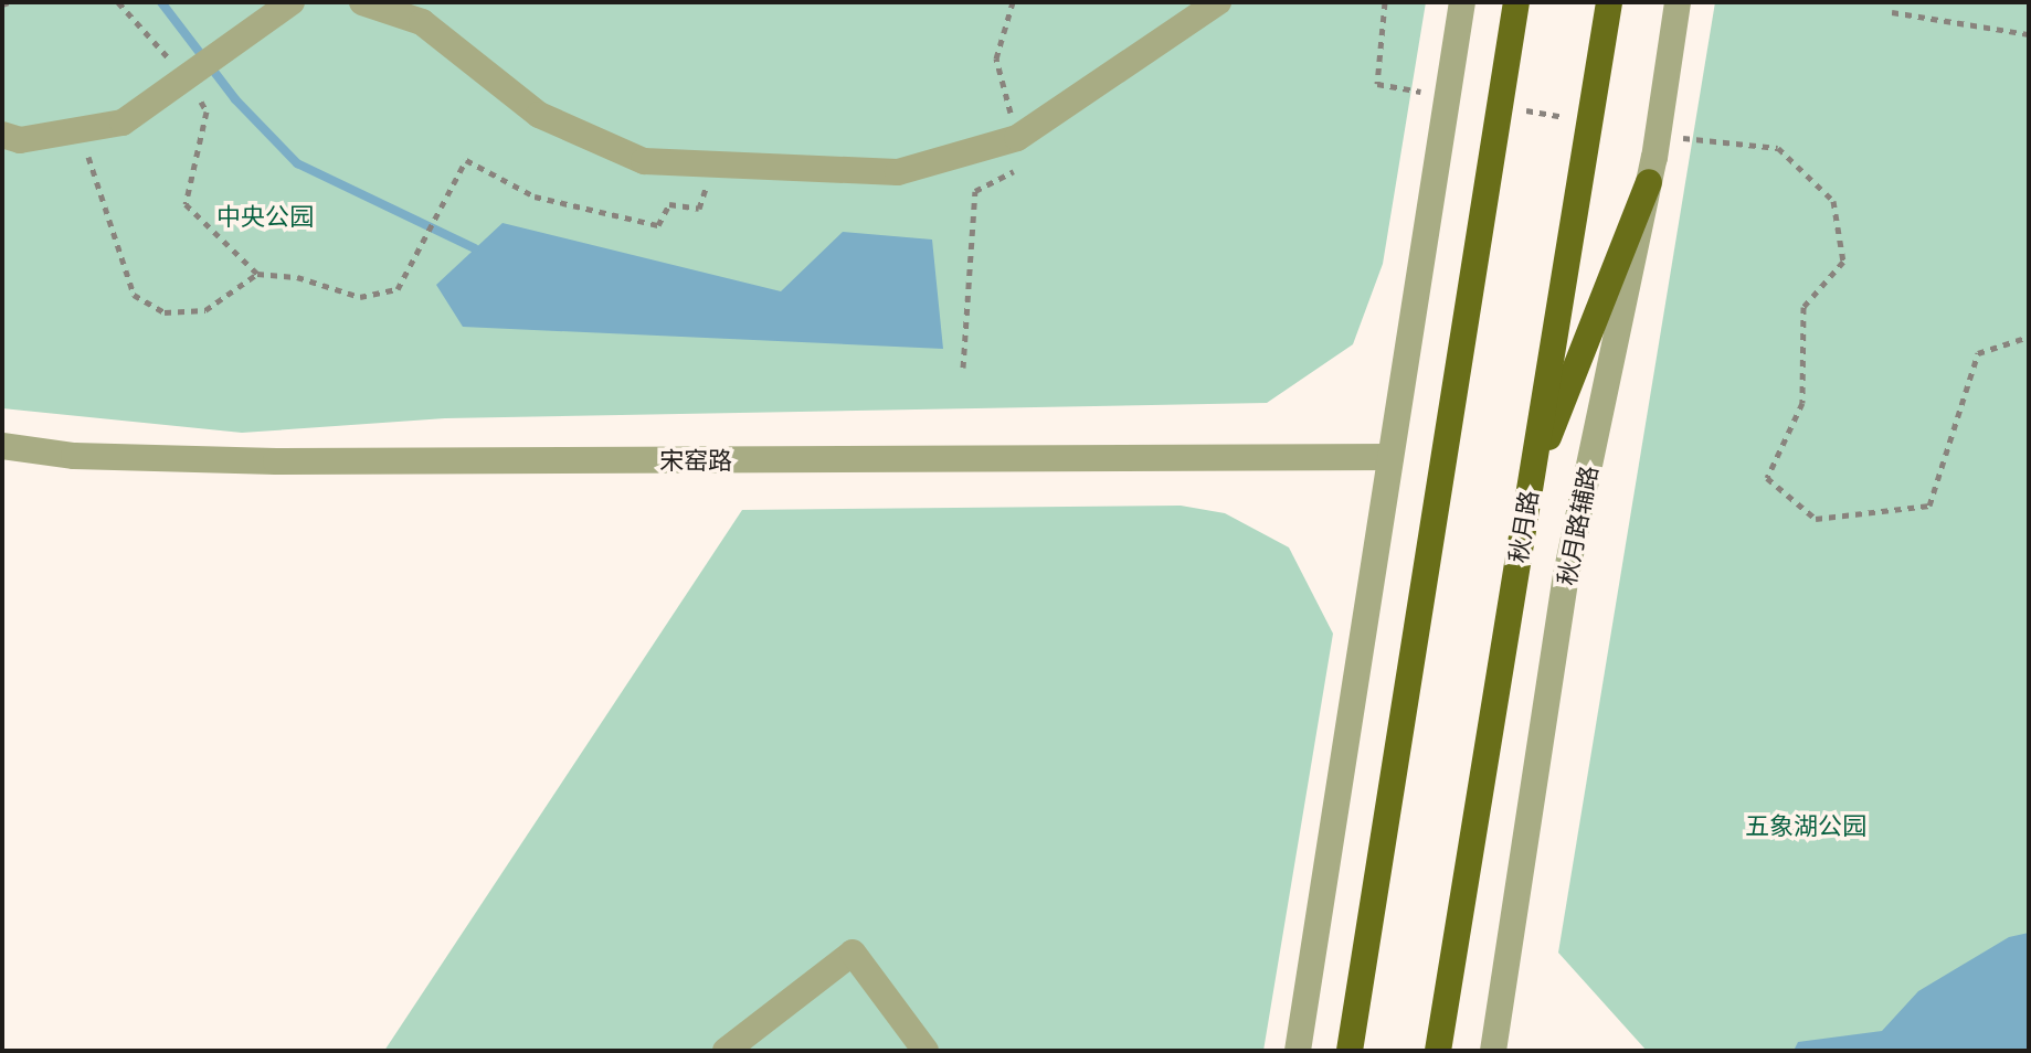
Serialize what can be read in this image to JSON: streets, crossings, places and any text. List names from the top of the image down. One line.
{"streets":{"main road":["秋月路"],"street":["宋窑路","秋月路辅路"]},"parks":["中央公园","五象湖公园"]}
